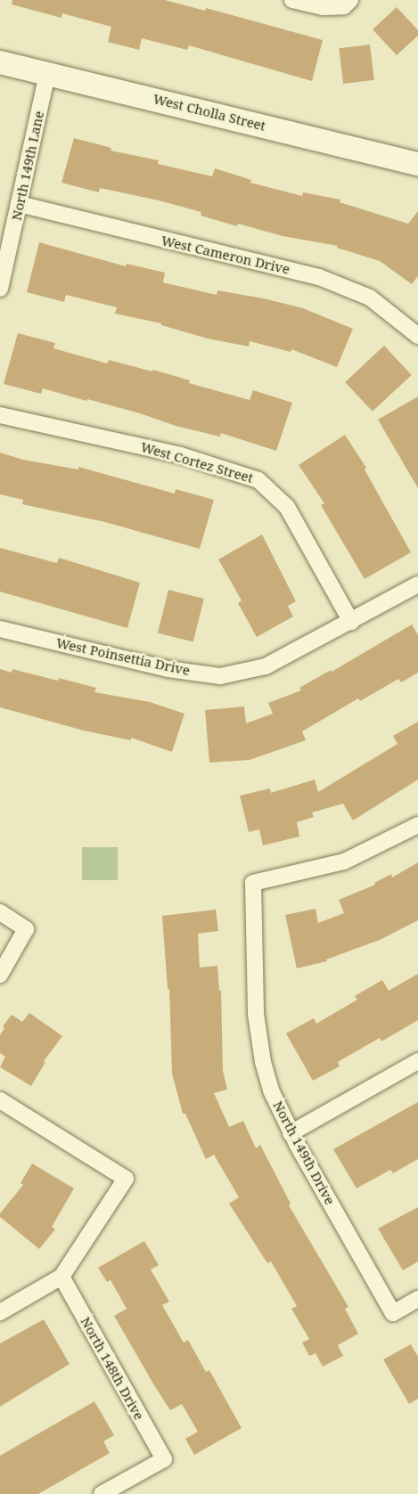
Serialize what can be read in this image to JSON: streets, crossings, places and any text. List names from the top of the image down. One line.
{"streets":{"street":["West Cholla Street","North 149th Lane","West Cameron Drive","West Cortez Street","West Poinsettia Drive","North 149th Drive","North 148th Drive"]},"crossings":[["West Cholla Street","North 149th Lane"],["North 149th Lane","West Cameron Drive"],["West Cortez Street","West Poinsettia Drive"]]}
